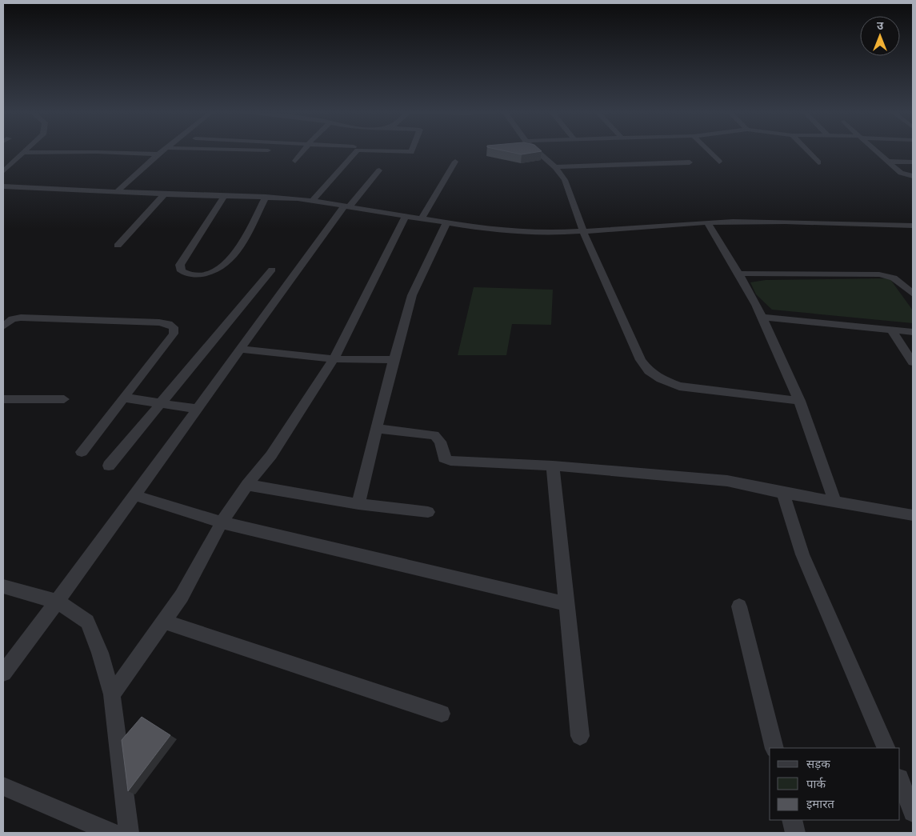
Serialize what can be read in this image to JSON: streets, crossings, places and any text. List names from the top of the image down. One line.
{"legend":["सड़क","पार्क","इमारत"],"north":"top"}
